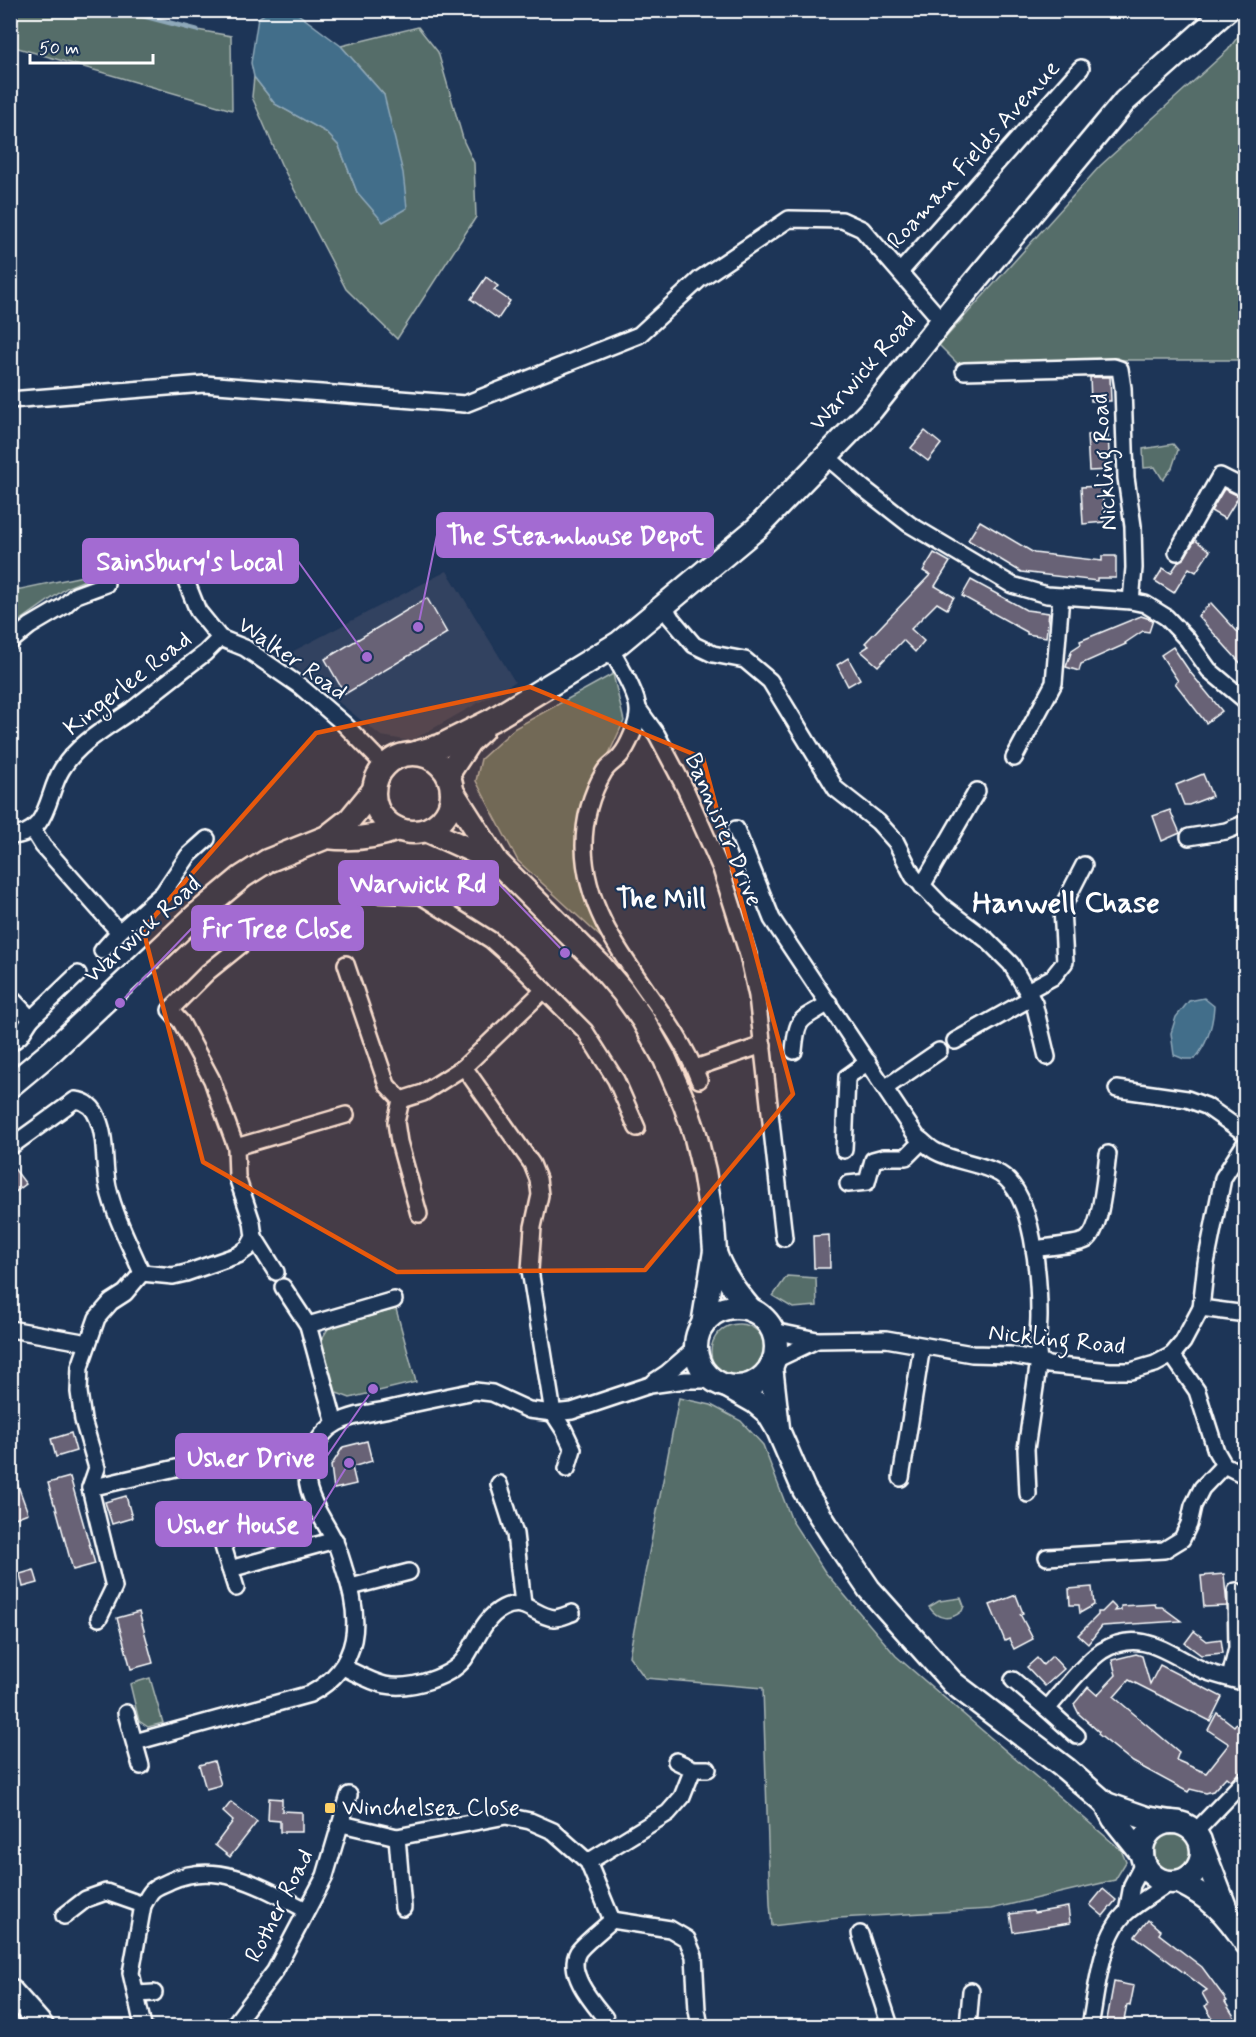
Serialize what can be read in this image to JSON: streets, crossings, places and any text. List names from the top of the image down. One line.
{"streets":{"street":["Roaman Fields Avenue","Warwick Road","Nickling Road","Walker Road","Kingerlee Road","Bannister Drive","Rother Road"]},"crossings":[["Warwick Road","Walker Road"],["Warwick Road","Bannister Drive"],["Walker Road","Kingerlee Road"]],"districts":["The Mill","Hanwell Chase"],"places":{"other":["The Steamhouse Depot","Sainsbury's Local","Warwick Rd","Fir Tree Close","Usher Drive","Usher House"],"transit":["Winchelsea Close"]},"scale_bar":"50 m"}
